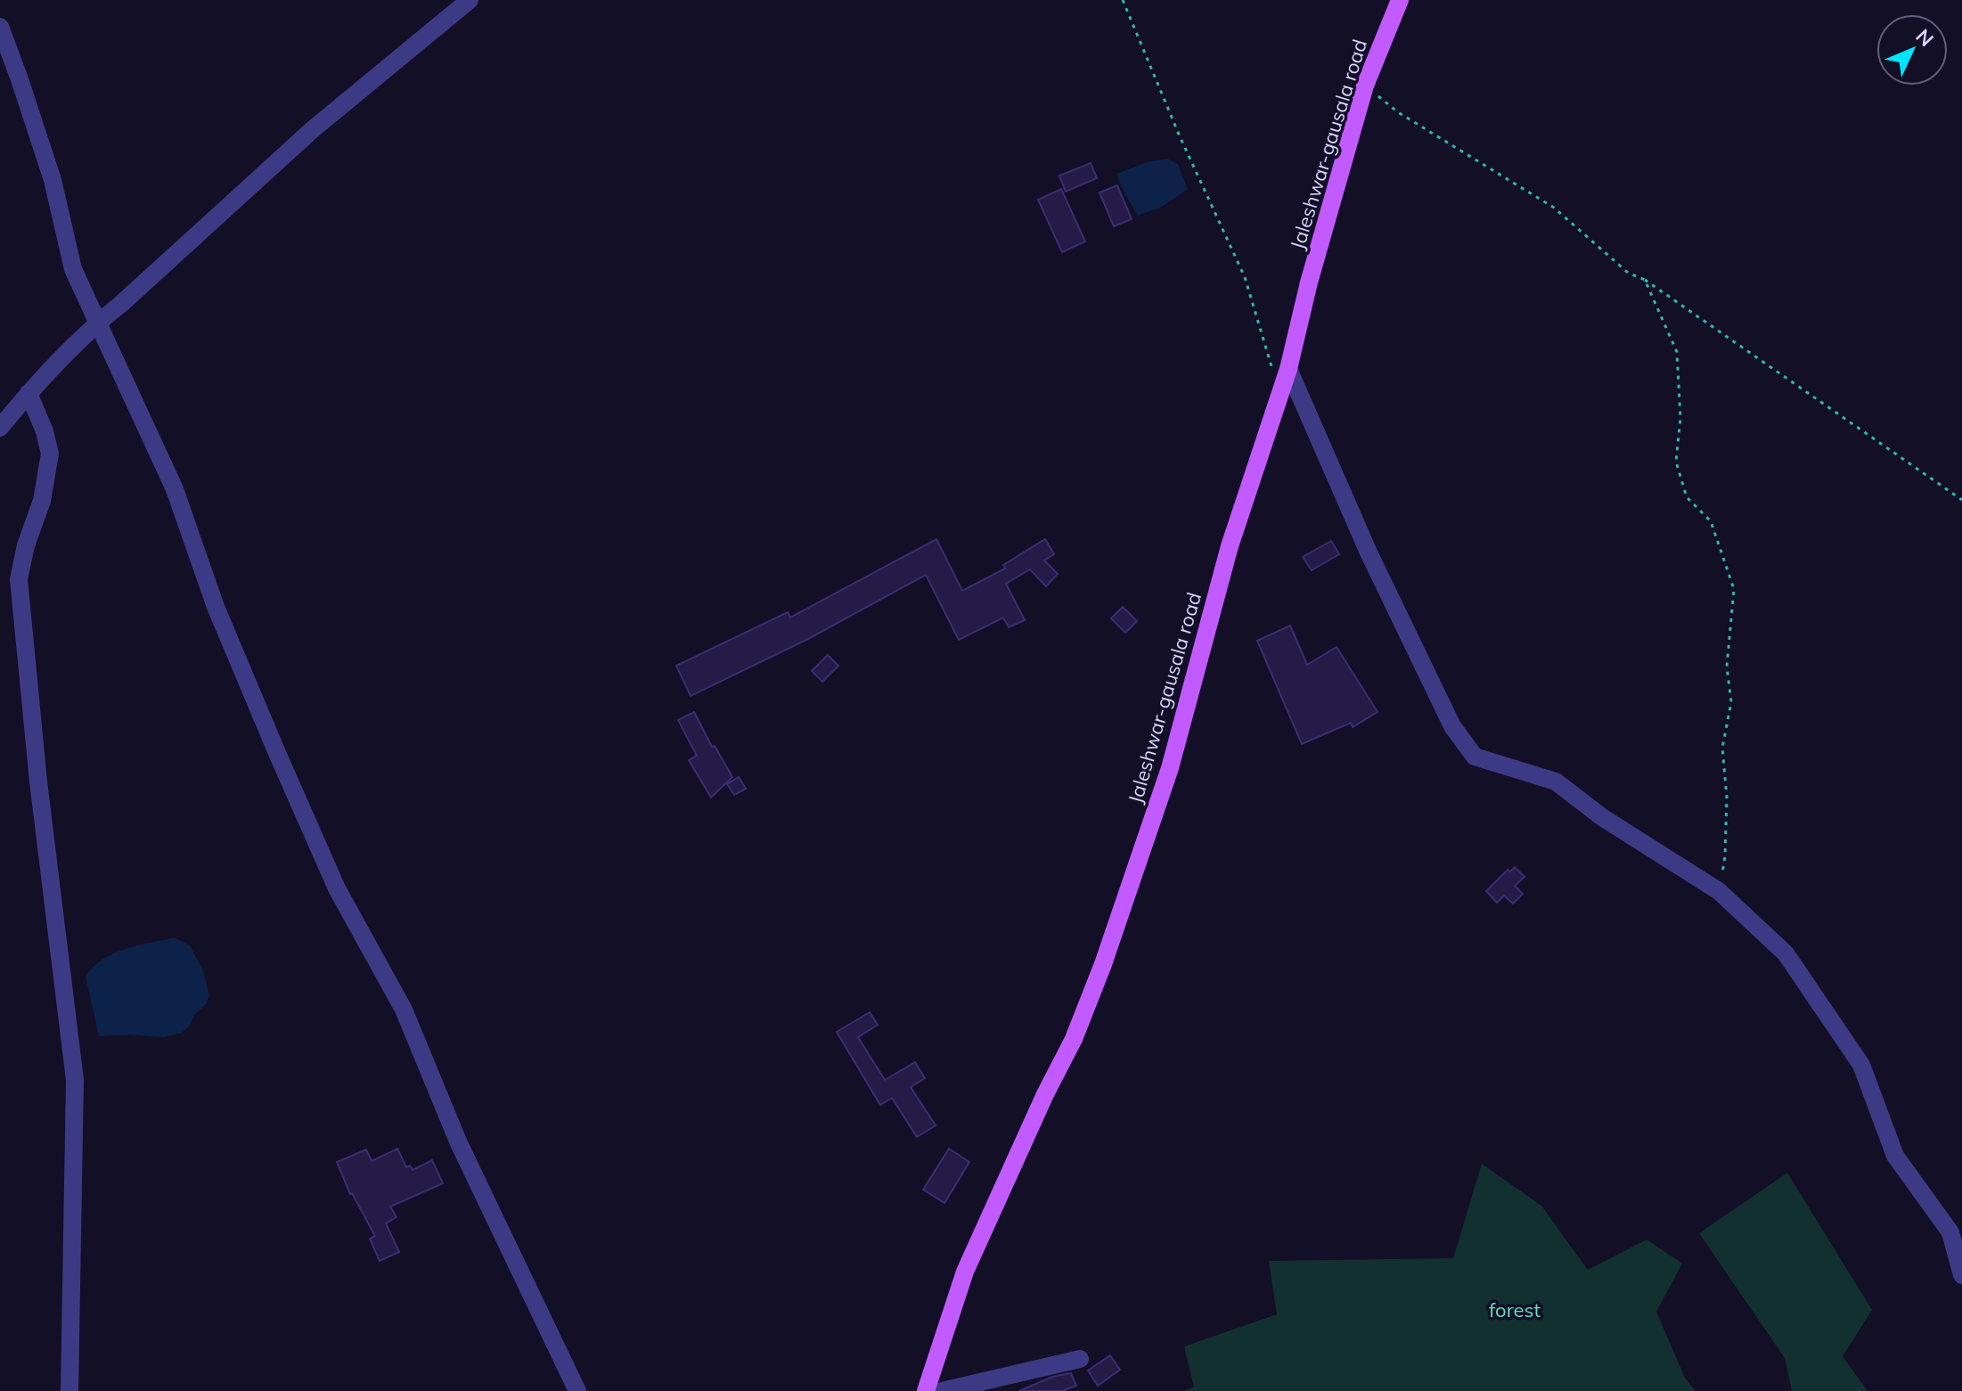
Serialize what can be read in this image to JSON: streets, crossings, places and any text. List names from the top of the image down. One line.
{"streets":{"main road":["Jaleshwar-gausala road"]},"parks":["forest"],"north":"top right"}
